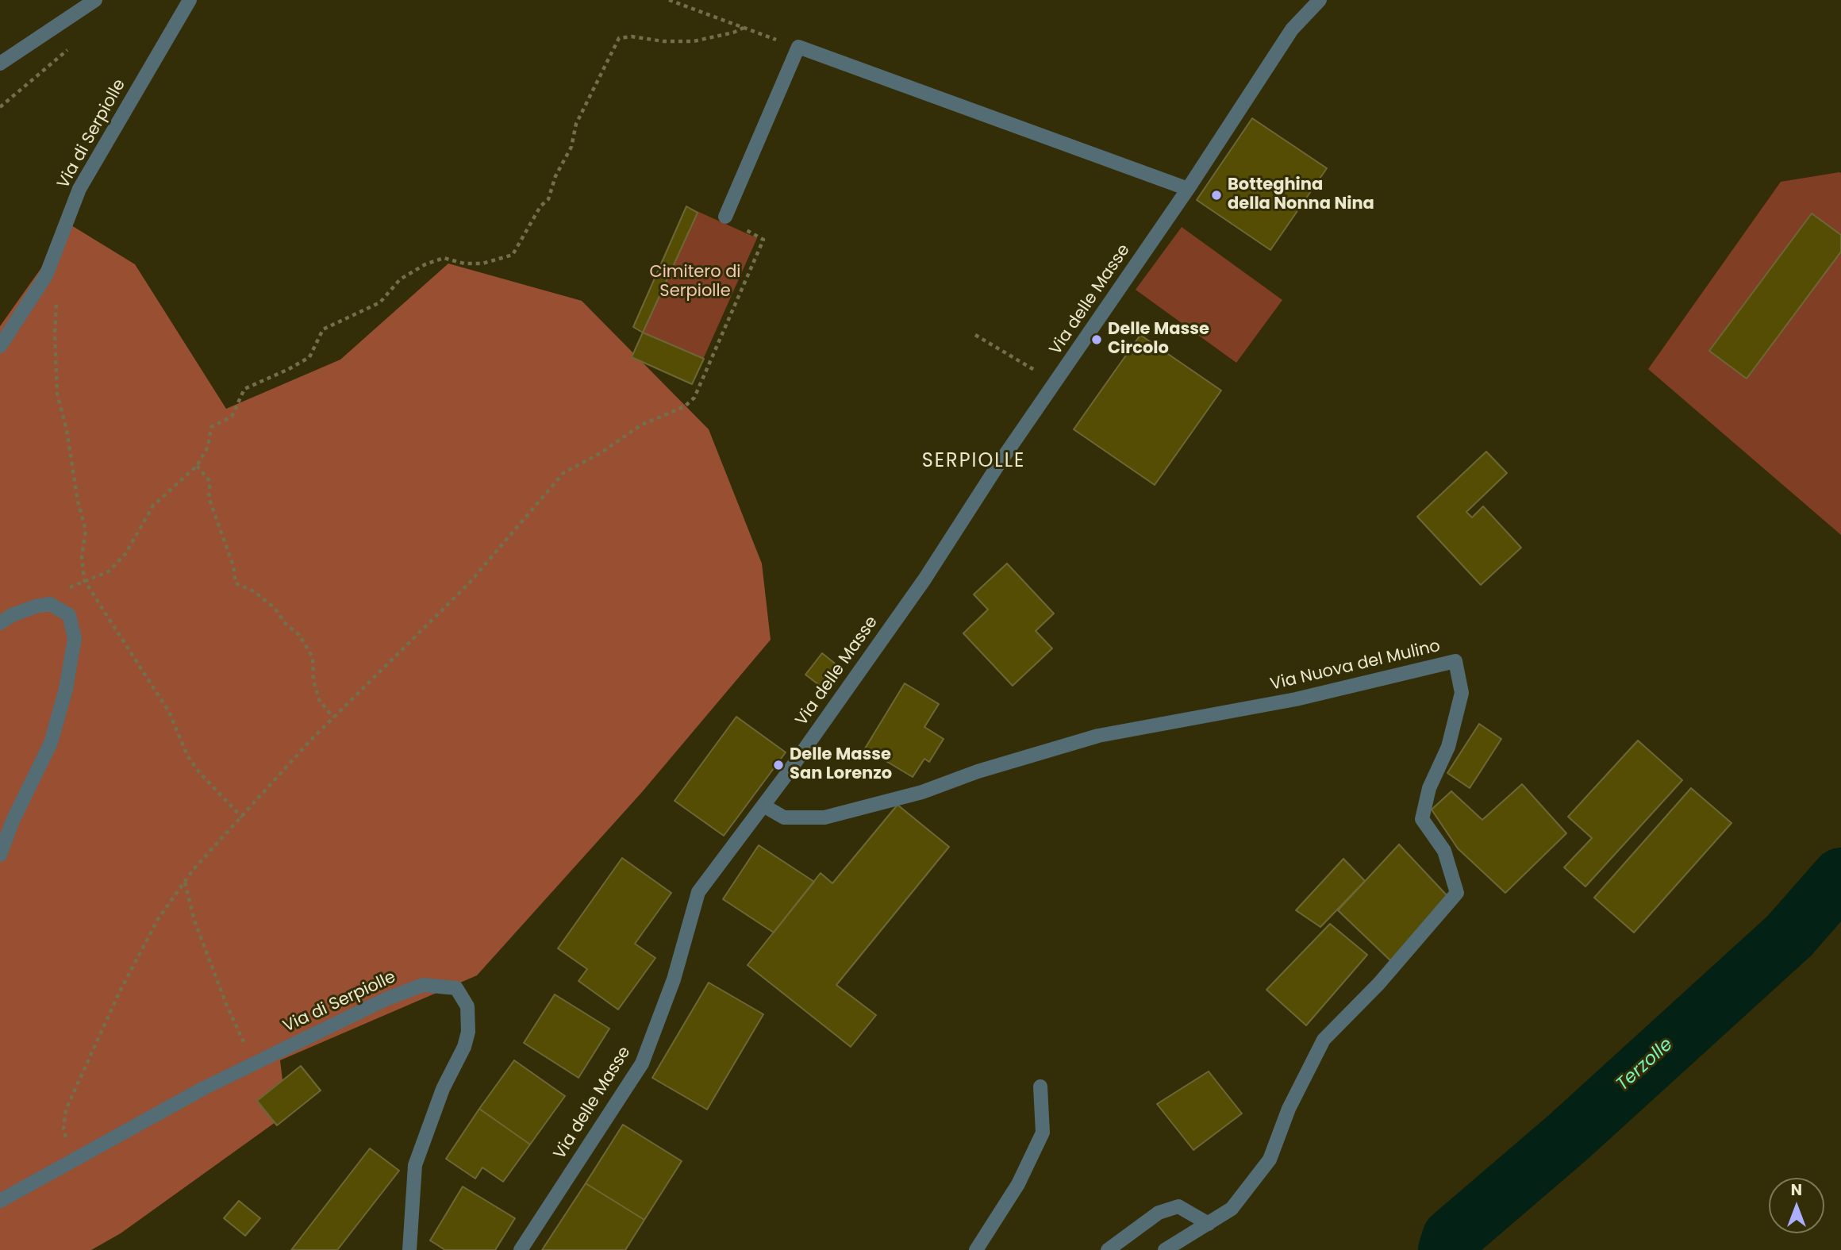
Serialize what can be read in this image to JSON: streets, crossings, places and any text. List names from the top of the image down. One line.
{"streets":{"street":["Via di Serpiolle","Via delle Masse","Via Nuova del Mulino"]},"crossings":[["Via delle Masse","Via Nuova del Mulino"]],"districts":["SERPIOLLE"],"water":["Terzolle"],"parks":["Cimitero di Serpiolle"],"places":["Botteghina della Nonna Nina","Delle Masse Circolo","Delle Masse San Lorenzo"],"north":"top"}
